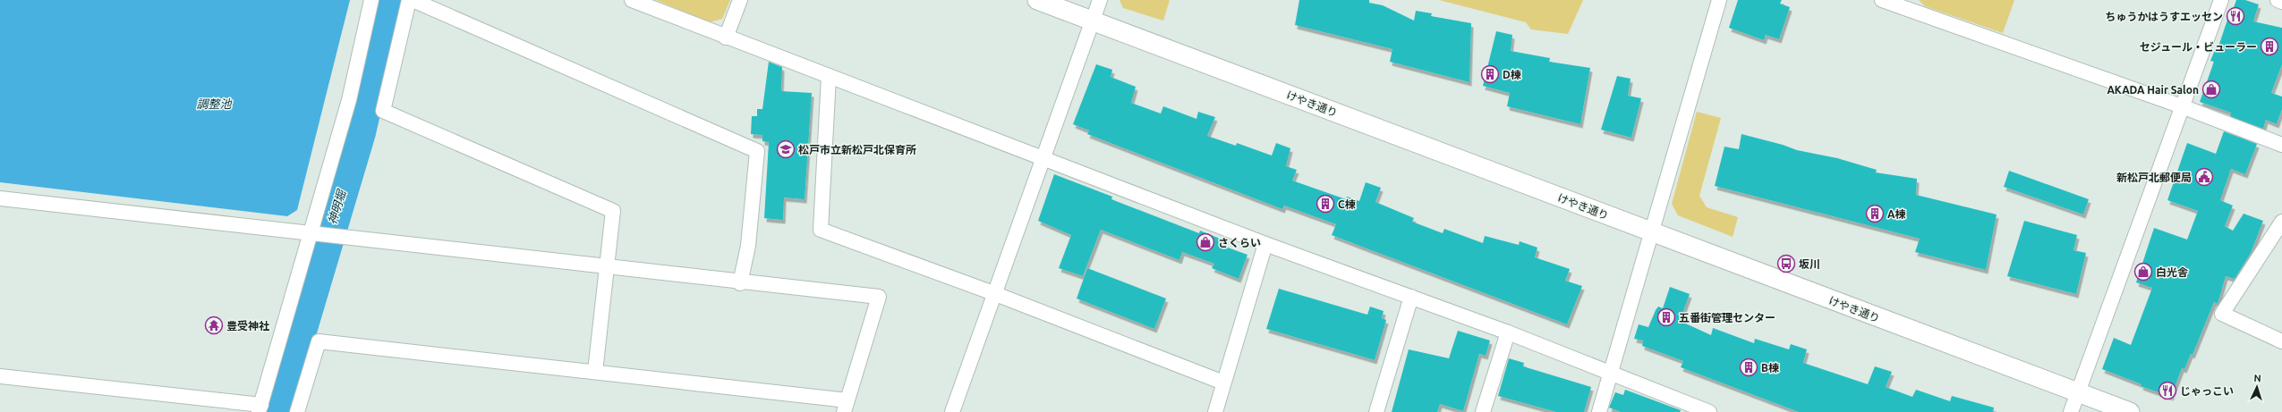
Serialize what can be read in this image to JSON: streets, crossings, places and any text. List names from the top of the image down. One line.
{"streets":{"street":["けやき通り"]},"water":["調整池","神明堀"],"places":{"restaurant":["ちゅうかはうすエッセン","じゃっこい"],"building":["セジュール・ビューラー","D棟","C棟","A棟","五番街管理センター","B棟"],"shop":["AKADA Hair Salon","さくらい","白光舎"],"school or university":["松戸市立新松戸北保育所"],"public building":["新松戸北郵便局"],"bus stop":["坂川"],"temple":["豊受神社"]},"north":"top"}
